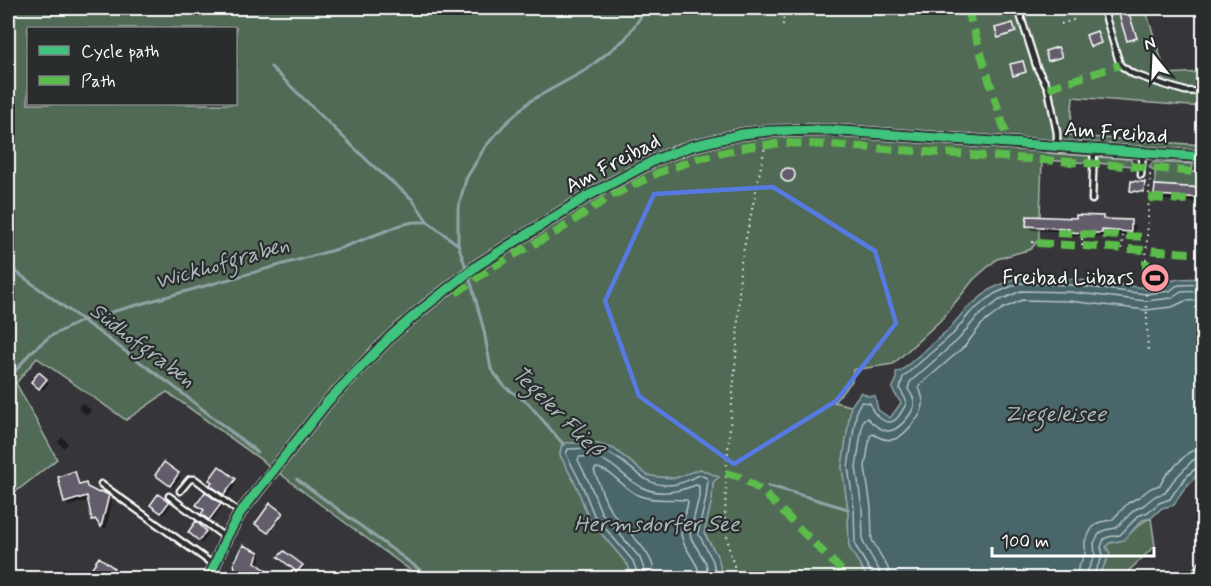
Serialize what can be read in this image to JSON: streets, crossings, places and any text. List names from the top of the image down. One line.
{"streets":{"street":["Am Freibad"]},"water":["Wickhofgraben","Südhofgraben","Tegeler Fließ","Ziegeleisee","Hermsdorfer See"],"places":{"sports":["Freibad Lübars"]},"legend":["Cycle path","Path"],"scale_bar":"100 m","north":"top"}
